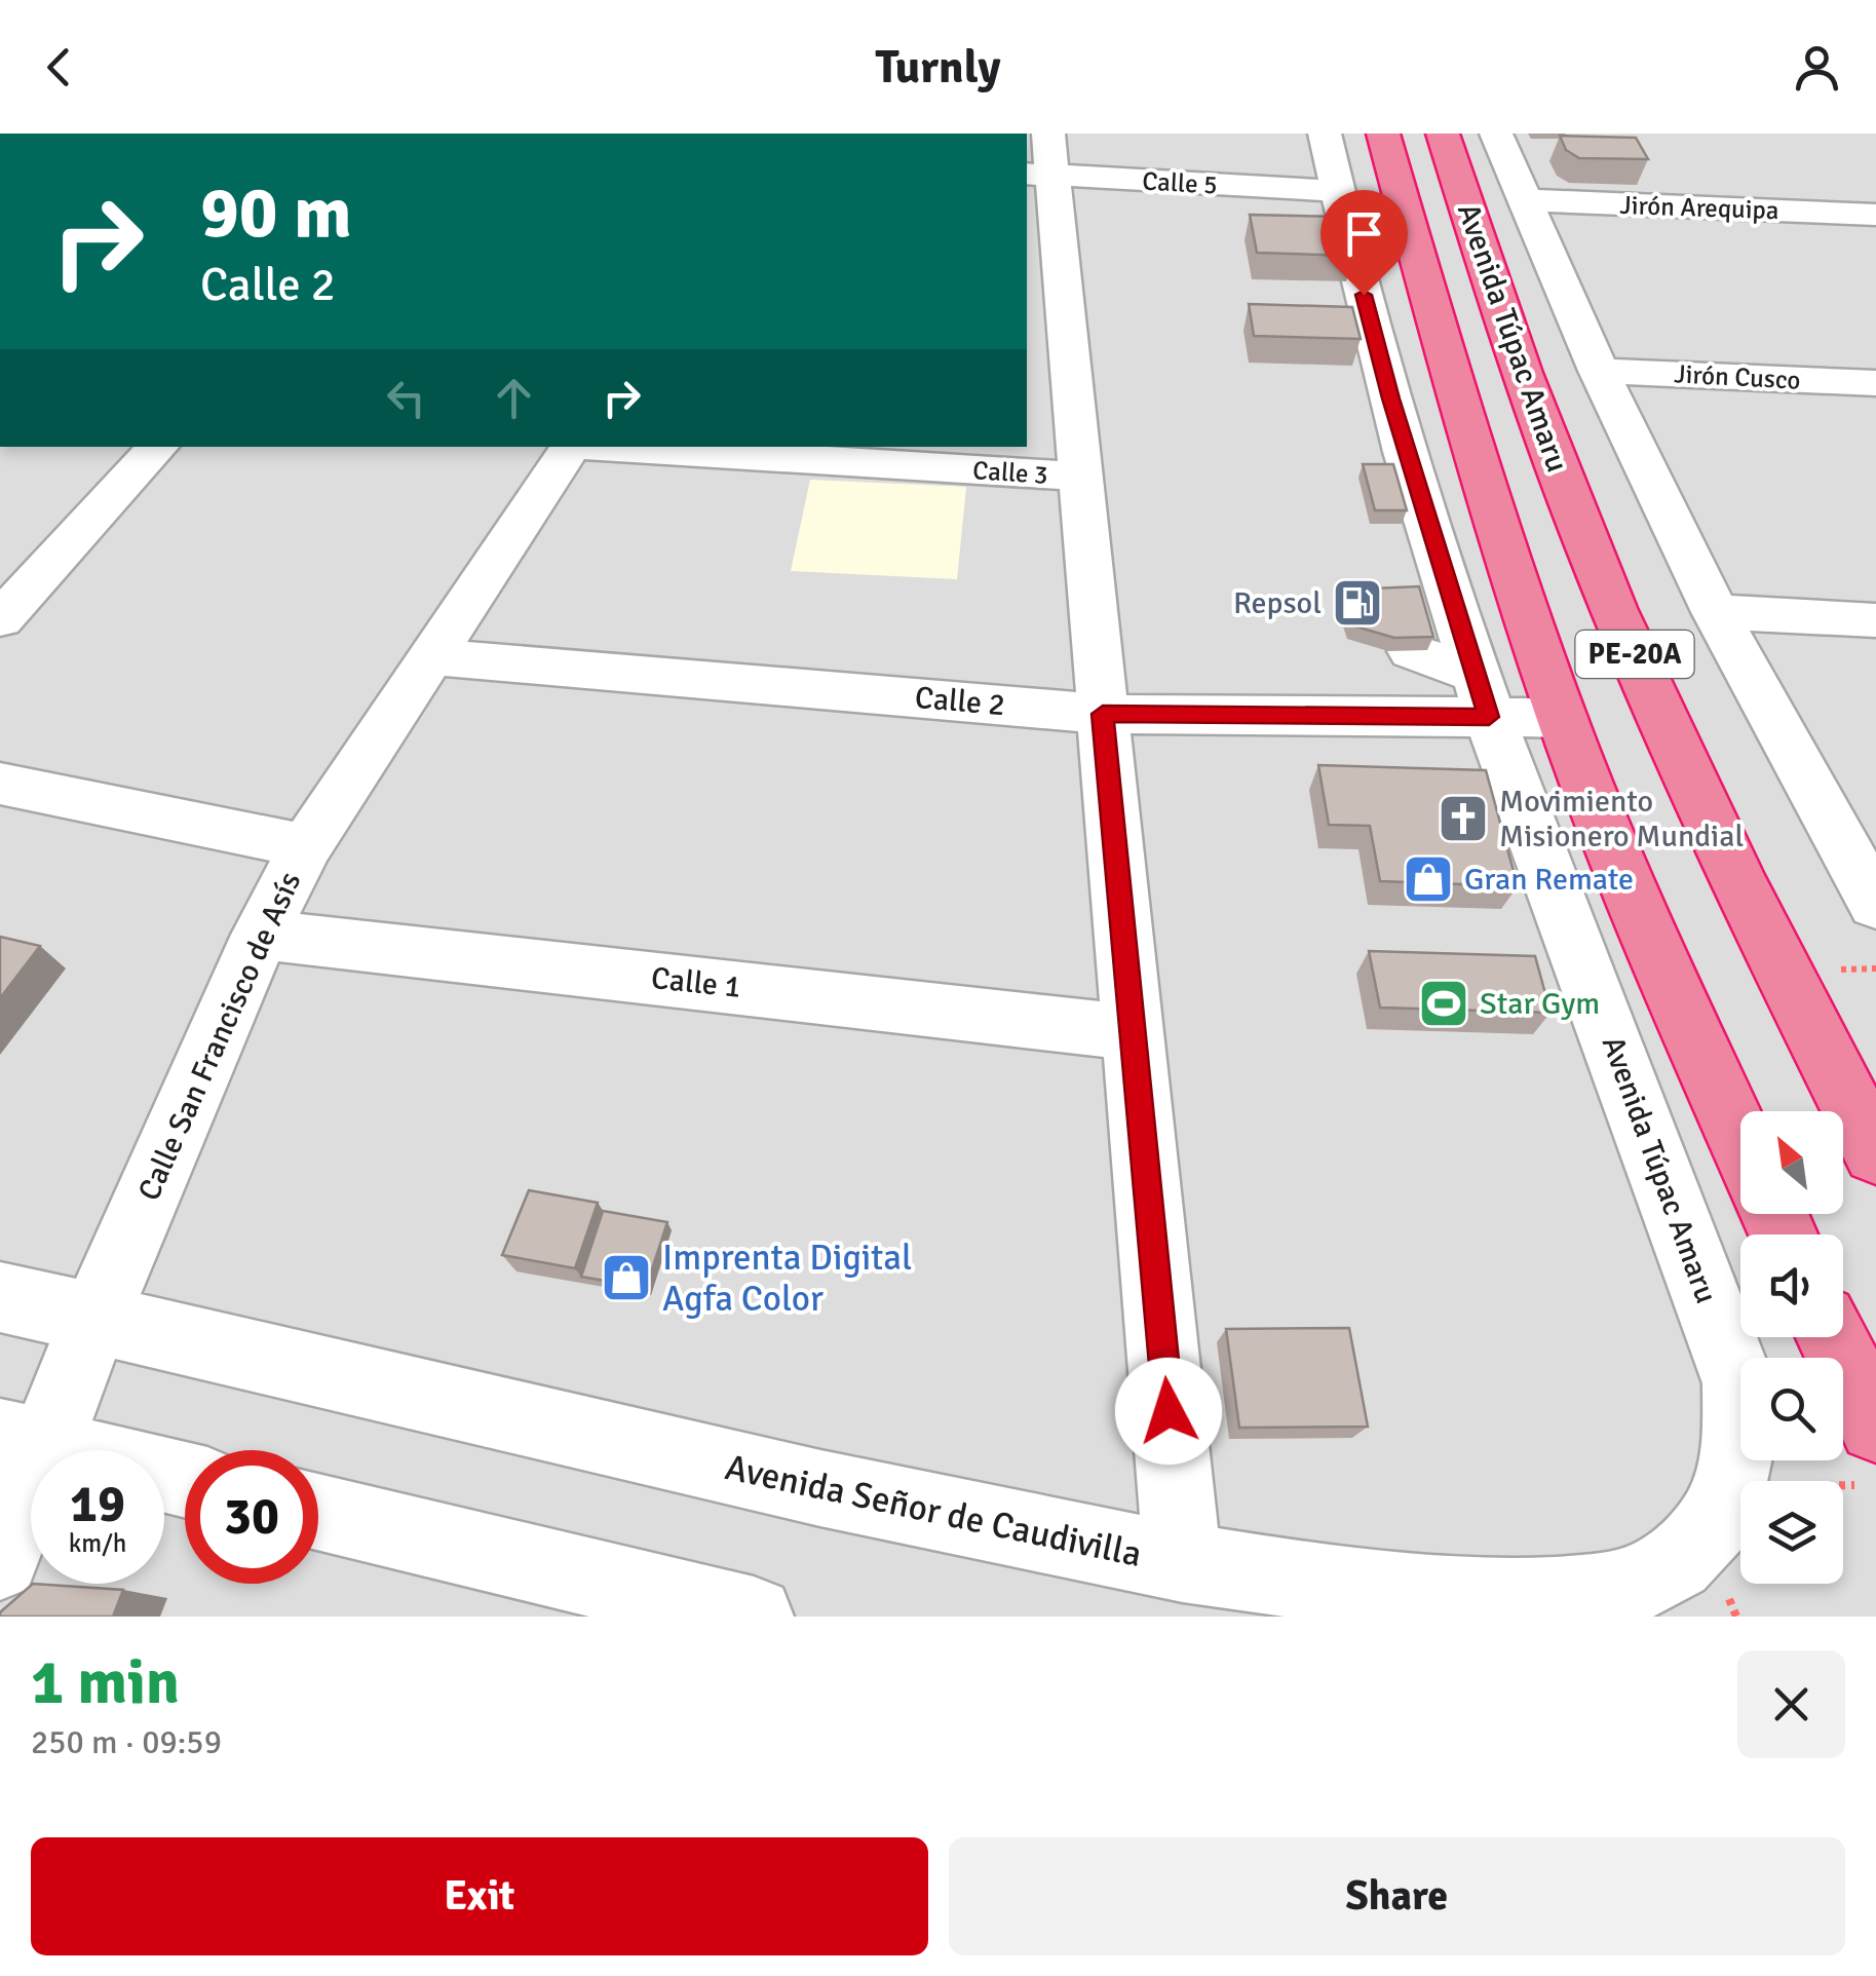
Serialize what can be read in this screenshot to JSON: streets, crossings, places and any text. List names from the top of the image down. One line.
{"streets":{"highway":["Avenida Túpac Amaru","PE-20A"],"street":["Calle 5","Jirón Arequipa","Jirón Cusco","Calle 3","Calle 2","Calle 1","Calle San Francisco de Asís","Avenida Señor de Caudivilla"]},"crossings":[["Calle 5","Avenida Túpac Amaru"],["Jirón Arequipa","Avenida Túpac Amaru"],["Avenida Túpac Amaru","Jirón Cusco"],["Avenida Túpac Amaru","Calle 2"],["Avenida Túpac Amaru","Avenida Señor de Caudivilla"],["Calle 2","Calle San Francisco de Asís"],["Calle 1","Calle San Francisco de Asís"],["Calle San Francisco de Asís","Avenida Señor de Caudivilla"]],"places":{"fuel station":["Repsol"],"church":["Movimiento Misionero Mundial"],"shop":["Gran Remate","Imprenta Digital Agfa Color"],"sports":["Star Gym"]},"north":"top left","page":{"header":"Turnly","turn":["90 m","Calle 2"],"speed":"19 km/h","limit":"30","heading":["1 min","250 m · 09:59"],"buttons":["Exit","Share"]}}
